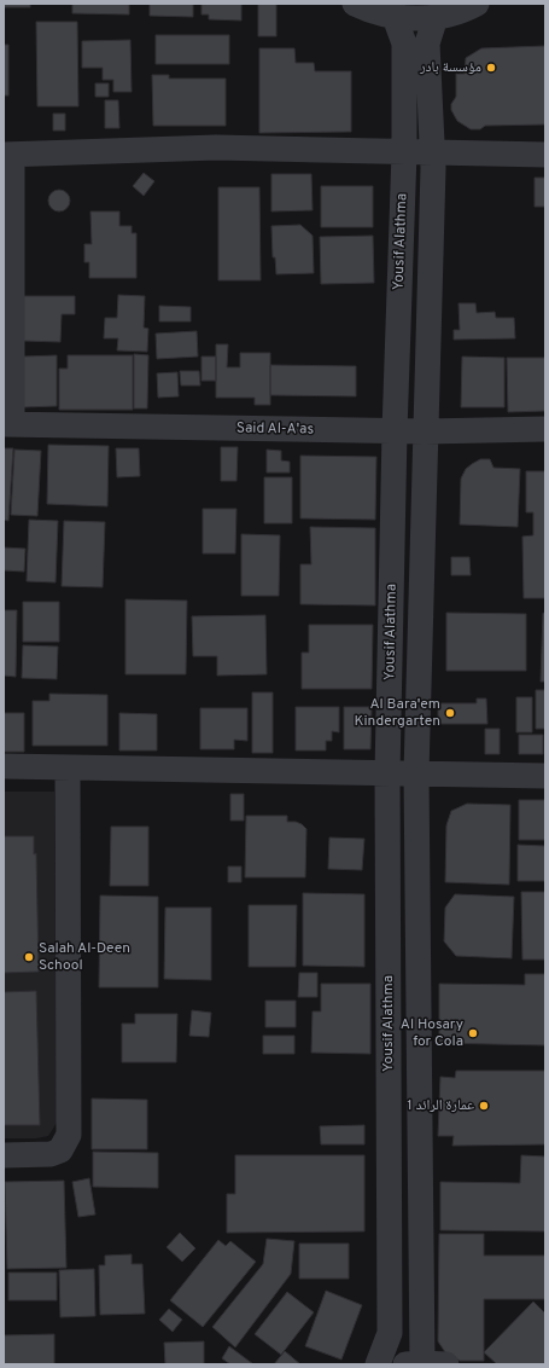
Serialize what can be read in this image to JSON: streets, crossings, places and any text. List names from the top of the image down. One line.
{"streets":{"street":["Yousif Alathma","Said Al-A'as"]},"crossings":[["Yousif Alathma","Said Al-A'as"]],"places":["مؤسسة بادر","Al Bara'em Kindergarten","Salah Al-Deen School","Al Hosary for Cola","عمارة الرائد 1"]}
